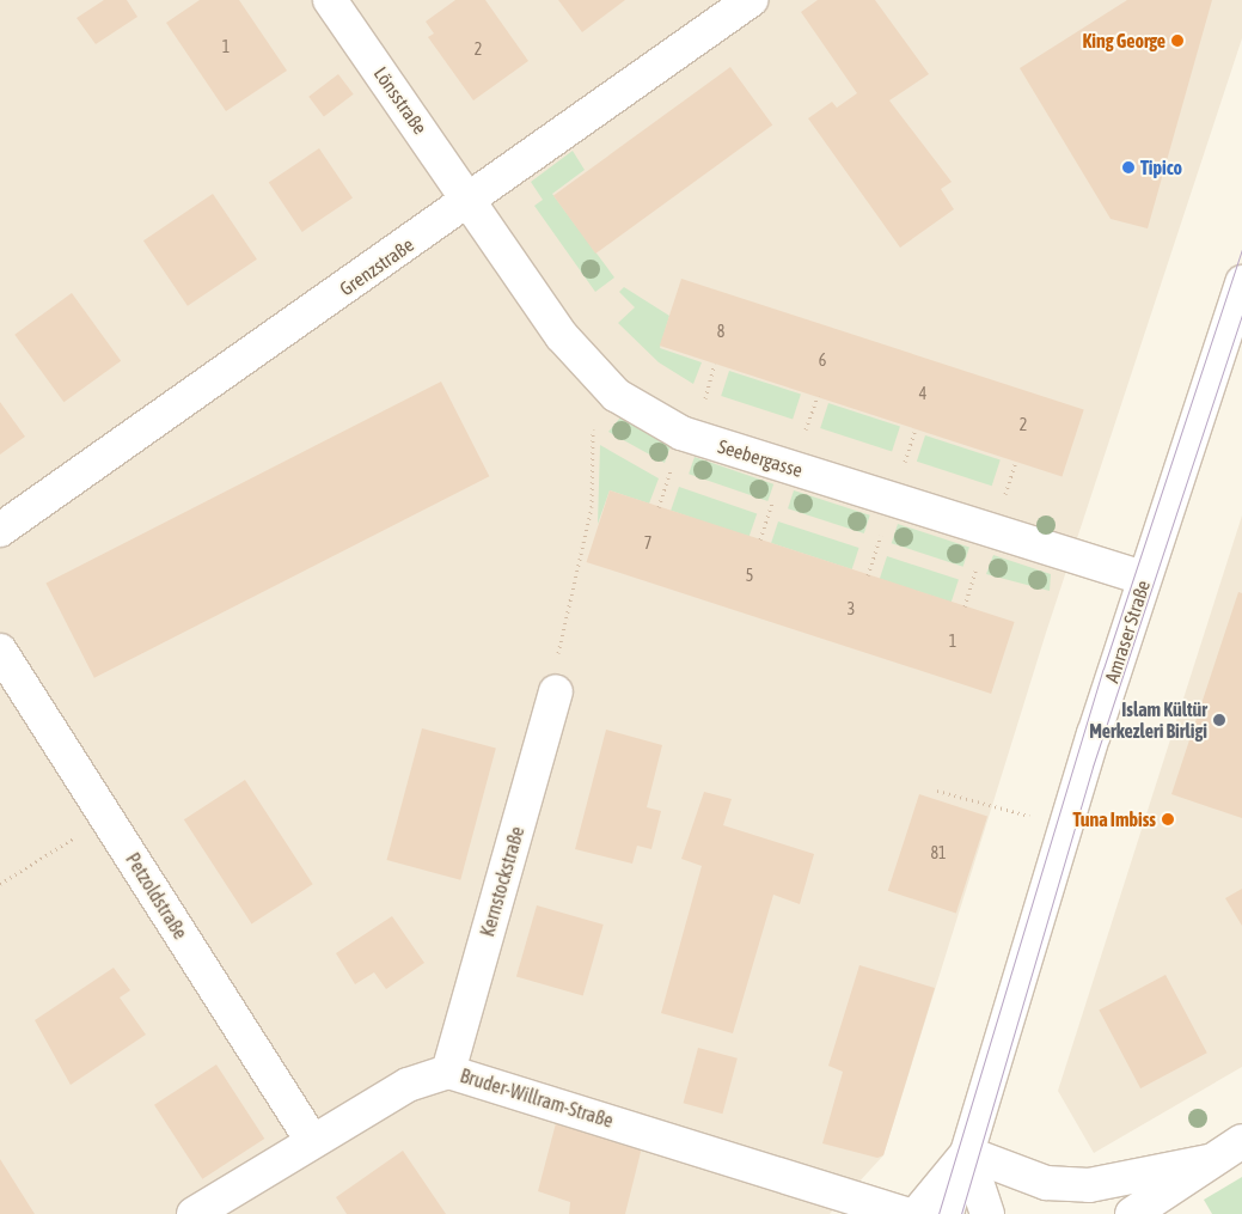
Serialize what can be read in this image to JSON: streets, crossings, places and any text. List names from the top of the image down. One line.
{"streets":{"street":["Lönsstraße","Grenzstraße","Seebergasse","Amraser Straße","Kernstockstraße","Petzoldstraße","Bruder-Willram-Straße"]},"crossings":[["Lönsstraße","Grenzstraße"],["Lönsstraße","Seebergasse"],["Grenzstraße","Seebergasse"],["Seebergasse","Amraser Straße"],["Kernstockstraße","Bruder-Willram-Straße"],["Petzoldstraße","Bruder-Willram-Straße"]],"places":["King George","Tipico","Islam Kültür Merkezleri Birligi","Tuna Imbiss"],"house_numbers":["1","2","8","6","4","2","7","5","3","1","81"]}
